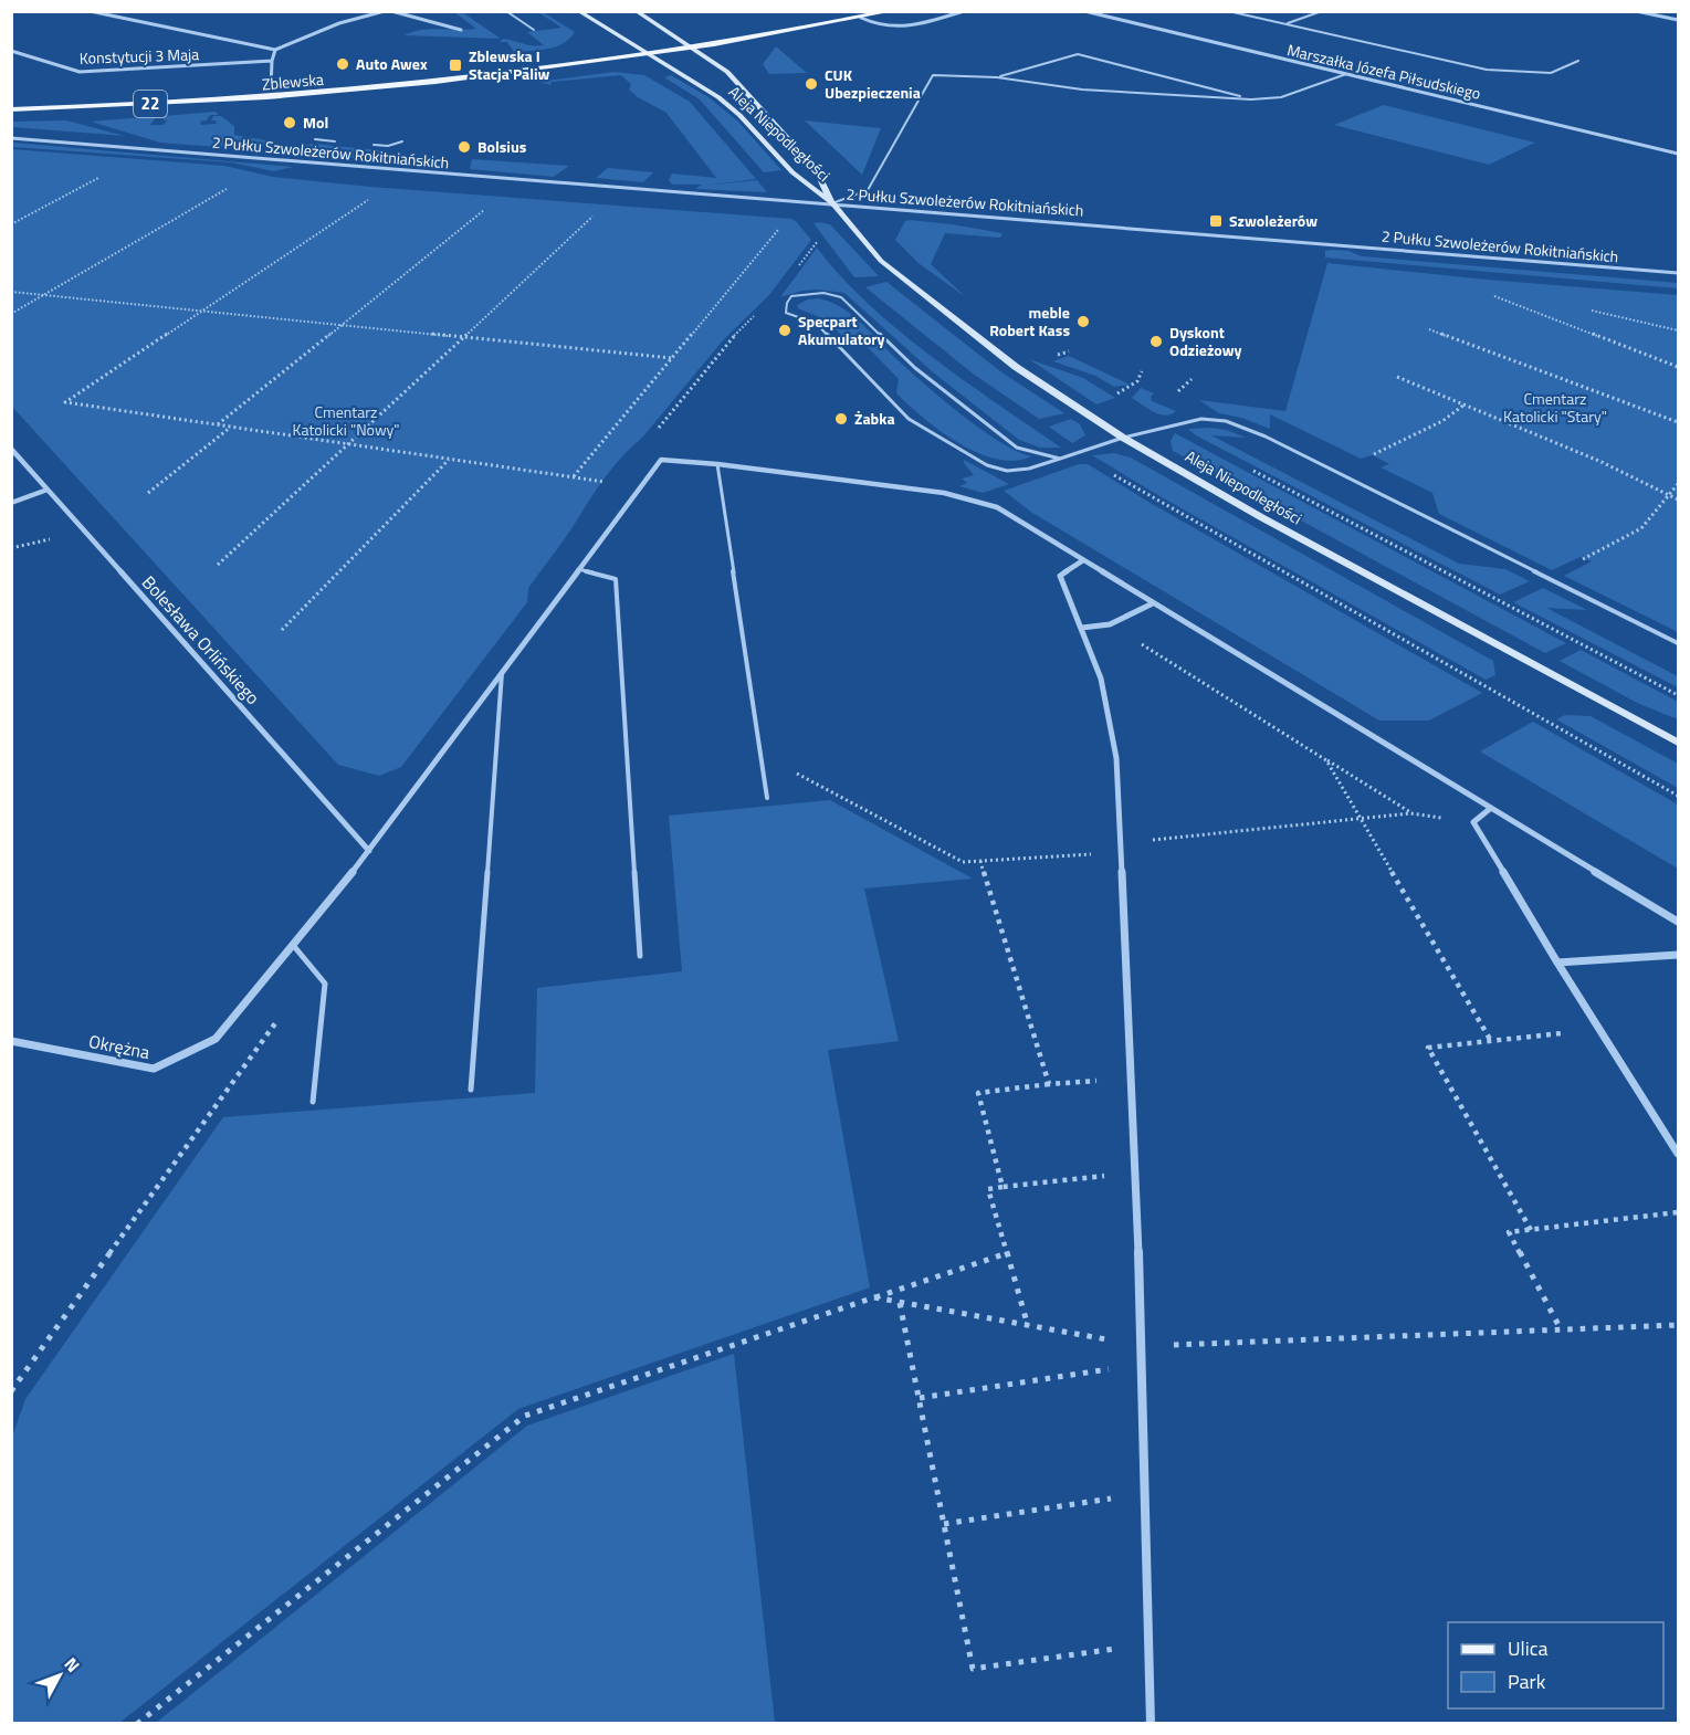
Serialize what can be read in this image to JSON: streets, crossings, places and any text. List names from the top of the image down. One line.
{"streets":{"main road":["Zblewska","22"],"street":["Konstytucji 3 Maja","Marszałka Józefa Piłsudskiego","Aleja Niepodległości","2 Pułku Szwoleżerów Rokitniańskich","Bolesława Orlińskiego","Okrężna"]},"crossings":[["Zblewska","22"],["Zblewska","Aleja Niepodległości"],["22","Aleja Niepodległości"],["Aleja Niepodległości","2 Pułku Szwoleżerów Rokitniańskich"]],"parks":["Cmentarz Katolicki \"Stary\"","Cmentarz Katolicki \"Nowy\""],"places":{"other":["Auto Awex","CUK Ubezpieczenia","Mol","Bolsius","meble Robert Kass","Specpart Akumulatory","Dyskont Odzieżowy","Żabka"],"transit":["Zblewska I Stacja Paliw","Szwoleżerów"]},"legend":["Ulica","Park"],"north":"top right"}
